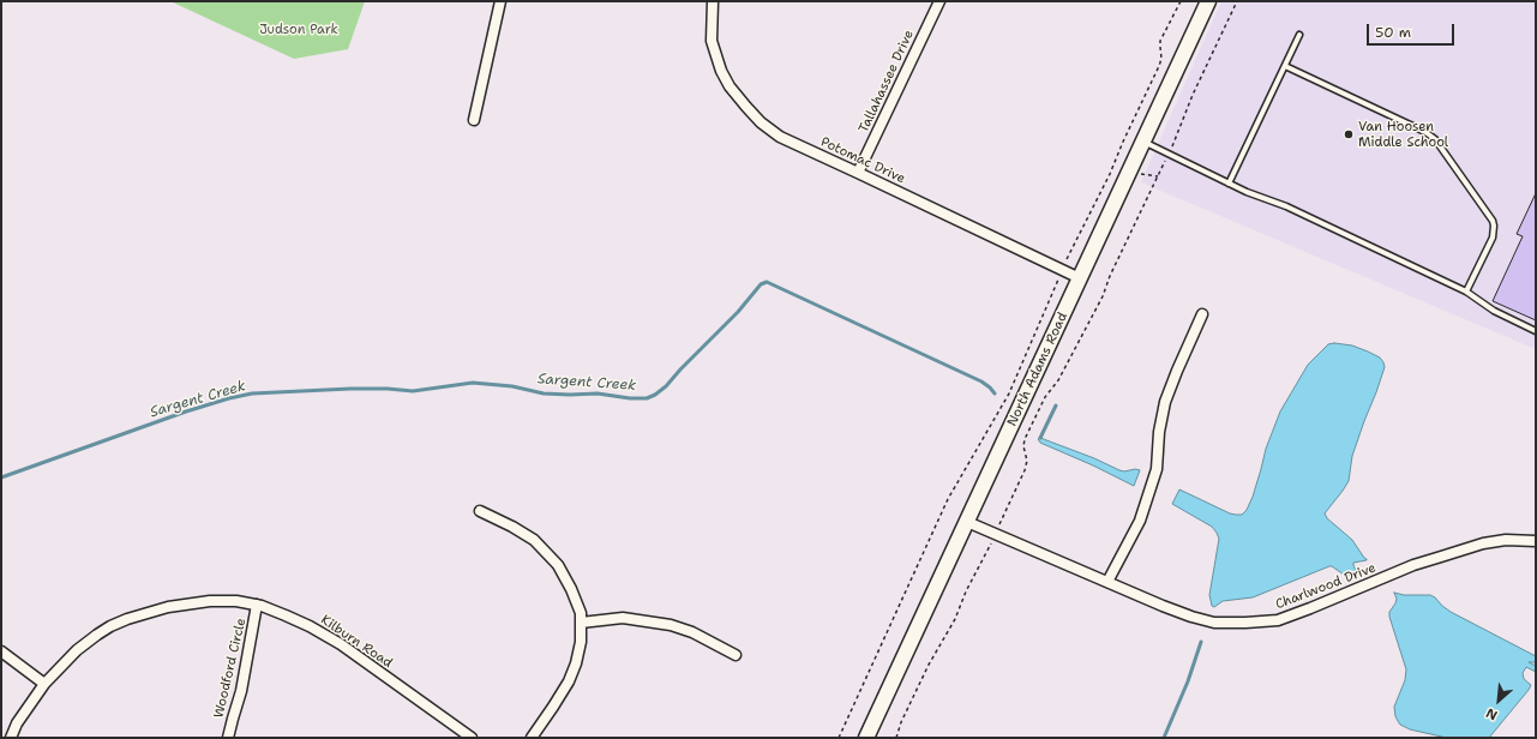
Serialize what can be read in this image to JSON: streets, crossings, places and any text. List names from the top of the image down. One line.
{"streets":{"main road":["North Adams Road"],"street":["Tallahassee Drive","Potomac Drive","Charlwood Drive","Kilburn Road","Woodford Circle"]},"crossings":[["Tallahassee Drive","Potomac Drive"],["Potomac Drive","North Adams Road"],["North Adams Road","Charlwood Drive"],["Kilburn Road","Woodford Circle"]],"water":["Sargent Creek"],"parks":["Judson Park"],"places":["Van Hoosen Middle School"],"scale_bar":"50 m","north":"bottom left"}
